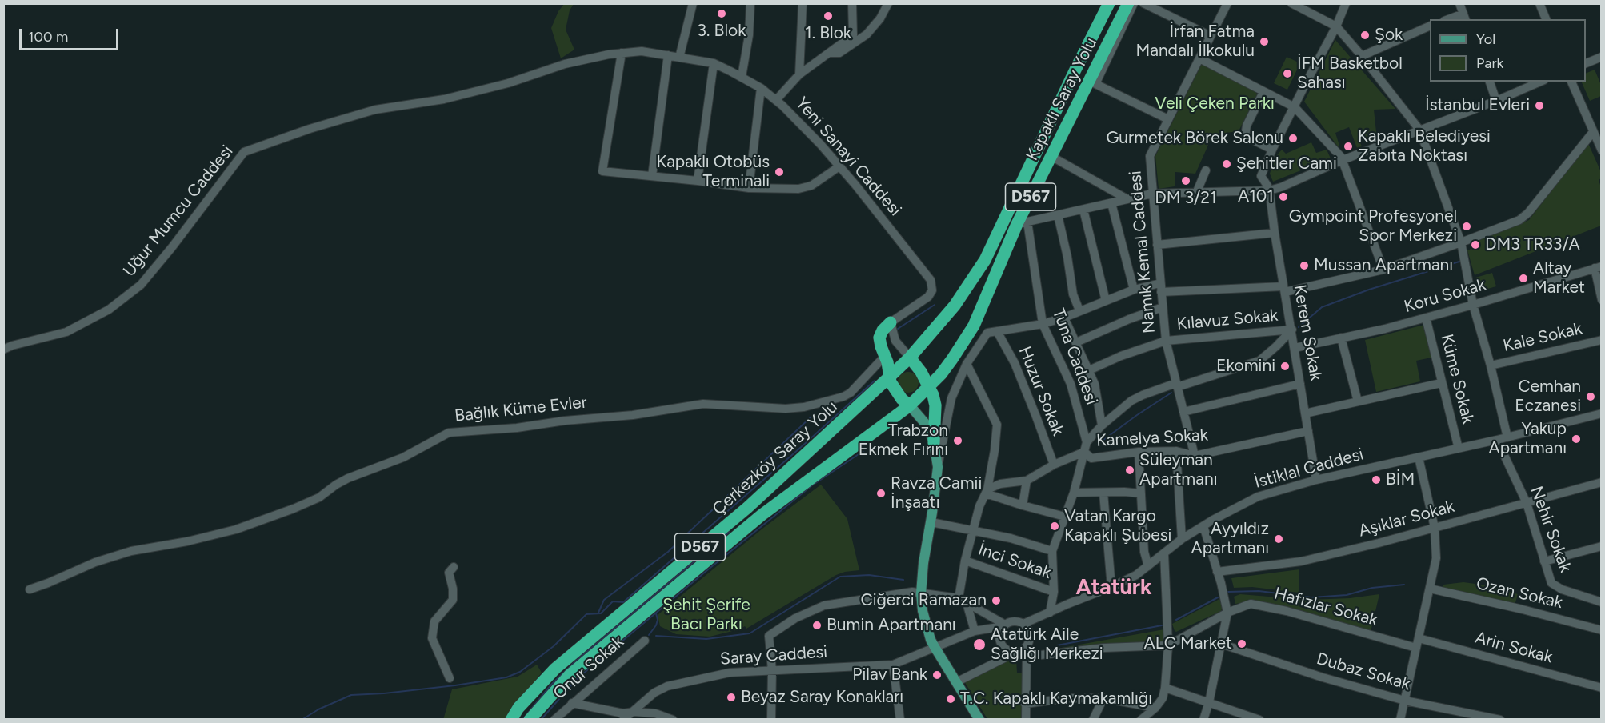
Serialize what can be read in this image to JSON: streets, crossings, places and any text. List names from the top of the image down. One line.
{"streets":{"highway":["Kapaklı Saray Yolu","D567","Çerkezköy Saray Yolu"],"street":["Yeni Sanayi Caddesi","Uğur Mumcu Caddesi","Namık Kemal Caddesi","Koru Sokak","Kılavuz Sokak","Kerem Sokak","Kale Sokak","Tuna Caddesi","Küme Sokak","Huzur Sokak","Bağlık Küme Evler","Kamelya Sokak","İstiklal Caddesi","Aşıklar Sokak","Nehir Sokak","İnci Sokak","Ozan Sokak","Hafızlar Sokak","Arin Sokak","Saray Caddesi","Onur Sokak","Dubaz Sokak"]},"crossings":[["Kapaklı Saray Yolu","D567"],["Kapaklı Saray Yolu","Tuna Caddesi"],["Yeni Sanayi Caddesi","Uğur Mumcu Caddesi"],["D567","Çerkezköy Saray Yolu"],["Namık Kemal Caddesi","Kılavuz Sokak"],["Namık Kemal Caddesi","Kamelya Sokak"],["Koru Sokak","Kerem Sokak"],["Koru Sokak","Küme Sokak"],["Kılavuz Sokak","Kerem Sokak"],["Kerem Sokak","Kamelya Sokak"],["Kerem Sokak","İstiklal Caddesi"],["Tuna Caddesi","Kamelya Sokak"],["Tuna Caddesi","İstiklal Caddesi"],["Tuna Caddesi","İnci Sokak"],["Küme Sokak","İstiklal Caddesi"],["İstiklal Caddesi","Nehir Sokak"],["Aşıklar Sokak","Nehir Sokak"]],"districts":["Atatürk"],"parks":["Veli Çeken Parkı","Şehit Şerife Bacı Parkı"],"places":["3. Blok","1. Blok","Şok","İrfan Fatma Mandalı İlkokulu","İFM Basketbol Sahası","İstanbul Evleri","Gurmetek Börek Salonu","Kapaklı Belediyesi Zabıta Noktası","Şehitler Cami","Kapaklı Otobüs Terminali","DM 3/21","A101","Gympoint Profesyonel Spor Merkezi","DM3 TR33/A","Mussan Apartmanı","Altay Market","Ekomini","Cemhan Eczanesi","Yakup Apartmanı","Trabzon Ekmek Fırını","Süleyman Apartmanı","BİM","Ravza Camii İnşaatı","Vatan Kargo Kapaklı Şubesi","Ayyıldız Apartmanı","Ciğerci Ramazan","Bumin Apartmanı","ALC Market","Atatürk Aile Sağlığı Merkezi","Pilav Bank","Beyaz Saray Konakları","T.C. Kapaklı Kaymakamlığı"],"legend":["Yol","Park"],"scale_bar":"100 m"}
